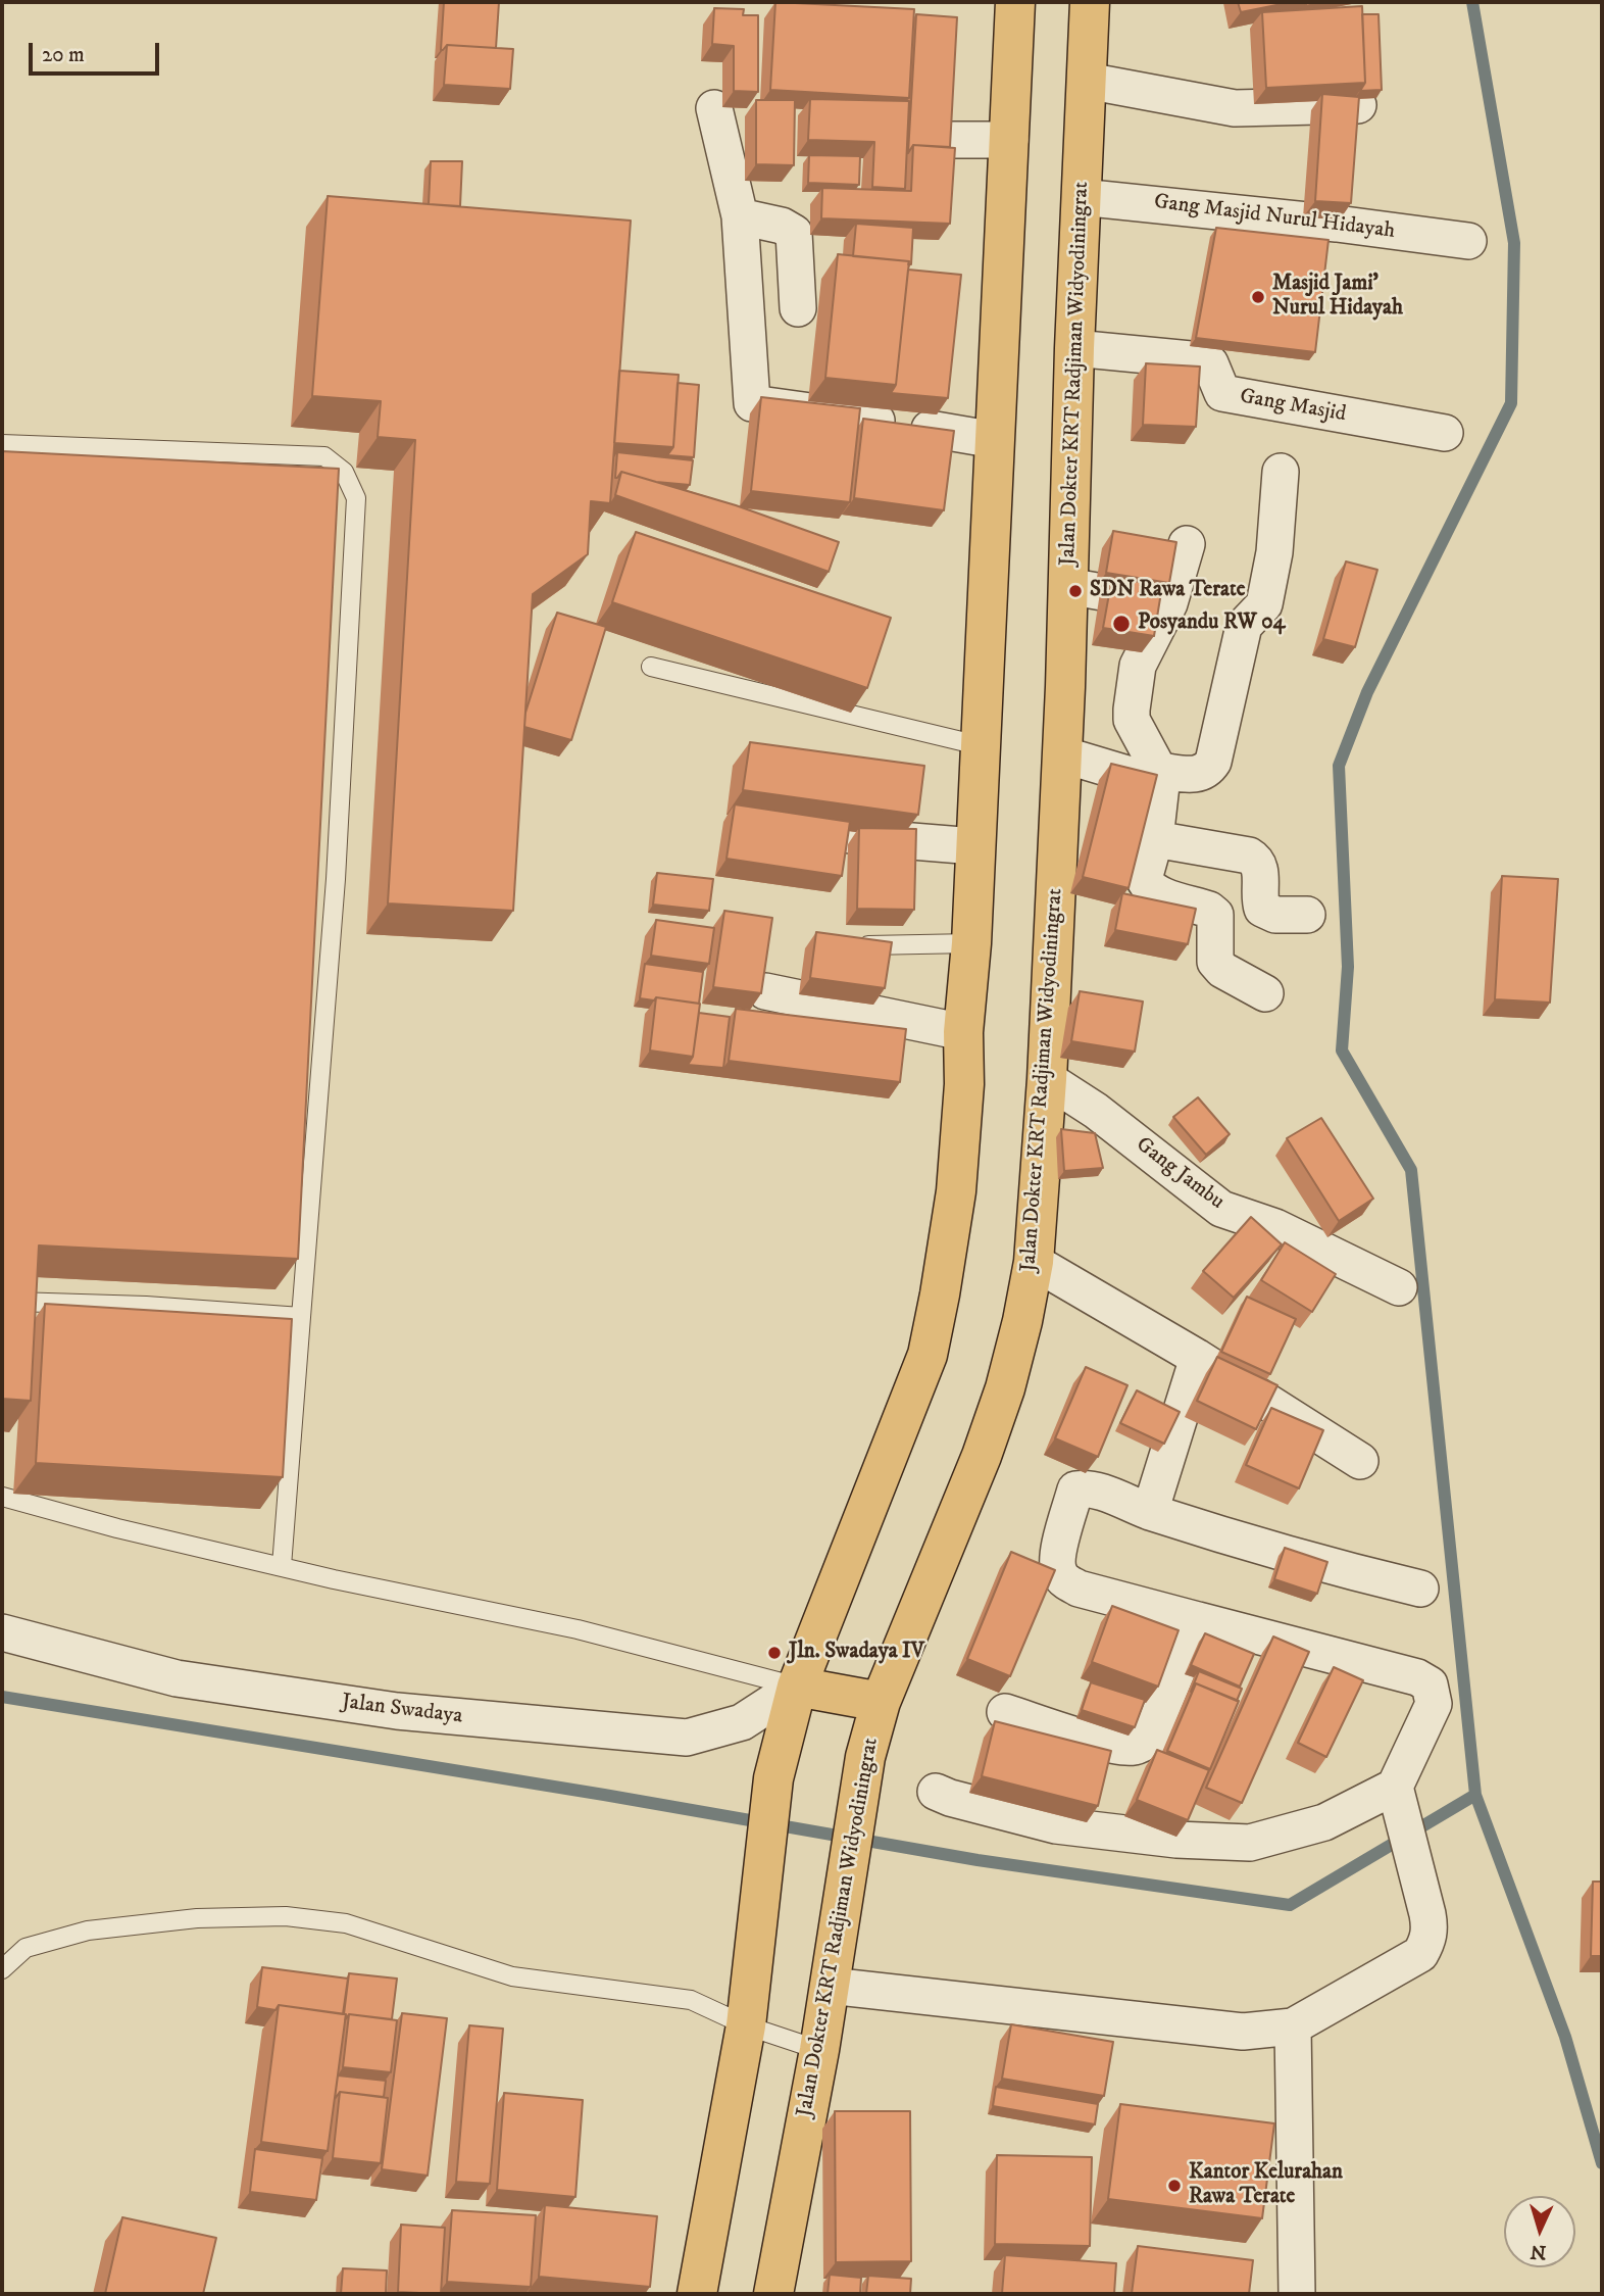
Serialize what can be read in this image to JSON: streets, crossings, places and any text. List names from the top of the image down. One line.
{"streets":{"main road":["Jalan Dokter KRT Radjiman Widyodiningrat"],"street":["Gang Masjid Nurul Hidayah","Gang Masjid","Gang Jambu","Jalan Swadaya"]},"crossings":[["Gang Masjid Nurul Hidayah","Jalan Dokter KRT Radjiman Widyodiningrat"],["Jalan Dokter KRT Radjiman Widyodiningrat","Gang Masjid"],["Jalan Dokter KRT Radjiman Widyodiningrat","Gang Jambu"]],"places":["Masjid Jami' Nurul Hidayah","SDN Rawa Terate","Posyandu RW 04","Jln. Swadaya IV","Kantor Kelurahan Rawa Terate"],"scale_bar":"20 m","north":"bottom"}
